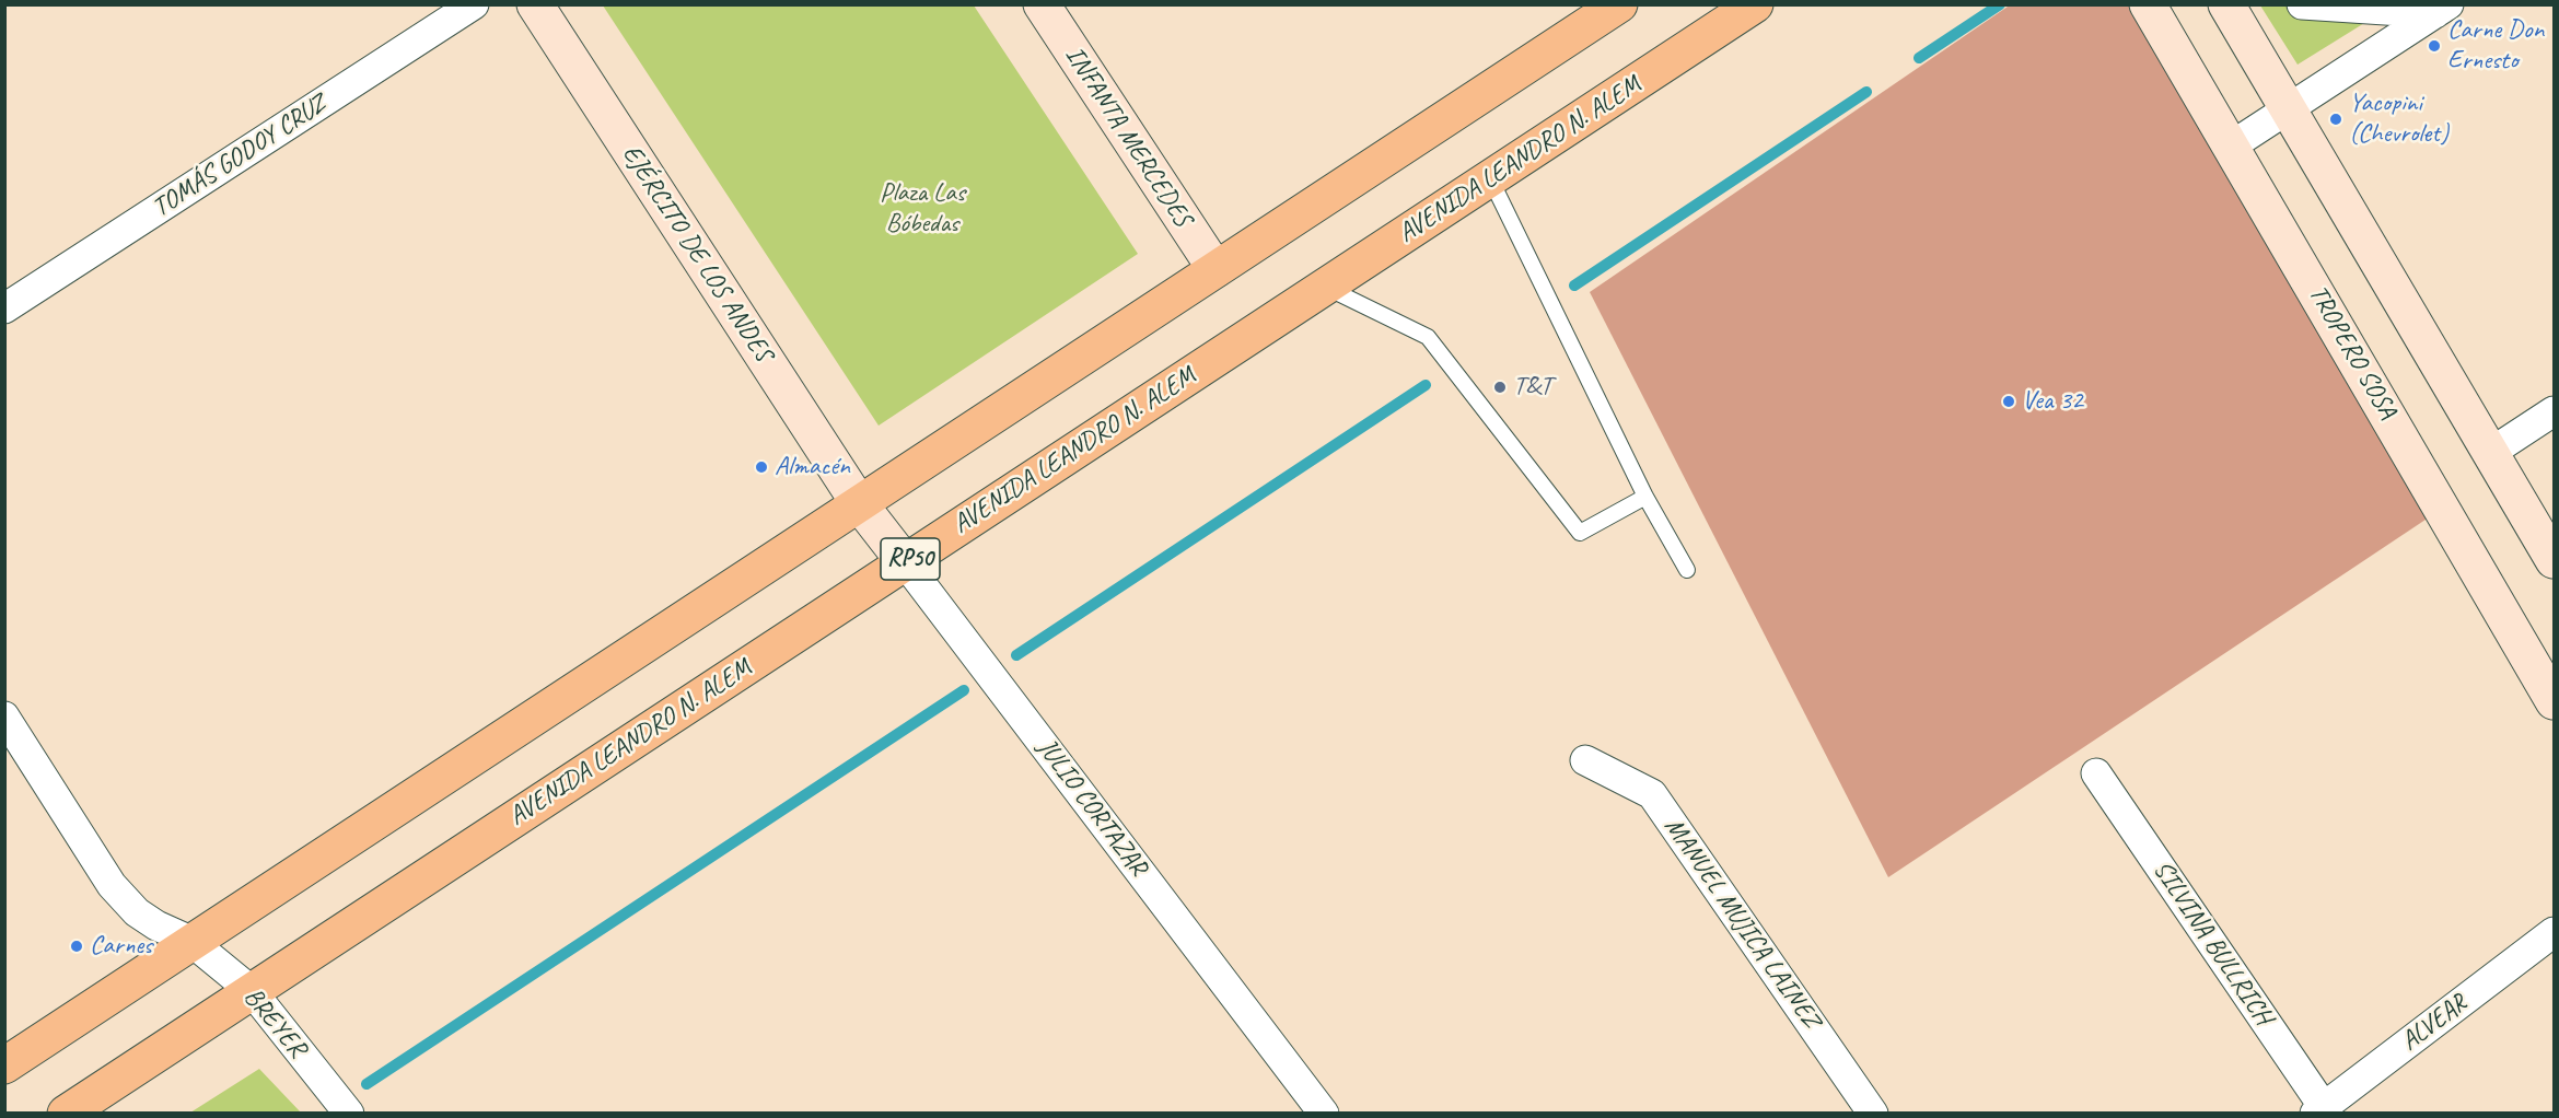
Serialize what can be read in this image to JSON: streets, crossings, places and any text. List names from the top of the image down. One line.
{"streets":{"main road":["AVENIDA LEANDRO N. ALEM","RP50"],"street":["INFANTA MERCEDES","TOMÁS GODOY CRUZ","EJÉRCITO DE LOS ANDES","TROPERO SOSA","JULIO CORTAZAR","MANUEL MUJICA LAINEZ","SILVINA BULLRICH","BREYER","ALVEAR"]},"crossings":[["AVENIDA LEANDRO N. ALEM","JULIO CORTAZAR"],["AVENIDA LEANDRO N. ALEM","BREYER"],["EJÉRCITO DE LOS ANDES","JULIO CORTAZAR"],["SILVINA BULLRICH","ALVEAR"]],"parks":["Plaza Las Bóbedas"],"places":["Carne Don Ernesto","Yacopini (Chevrolet)","T&T","Vea 32","Almacén","Carnes"]}
